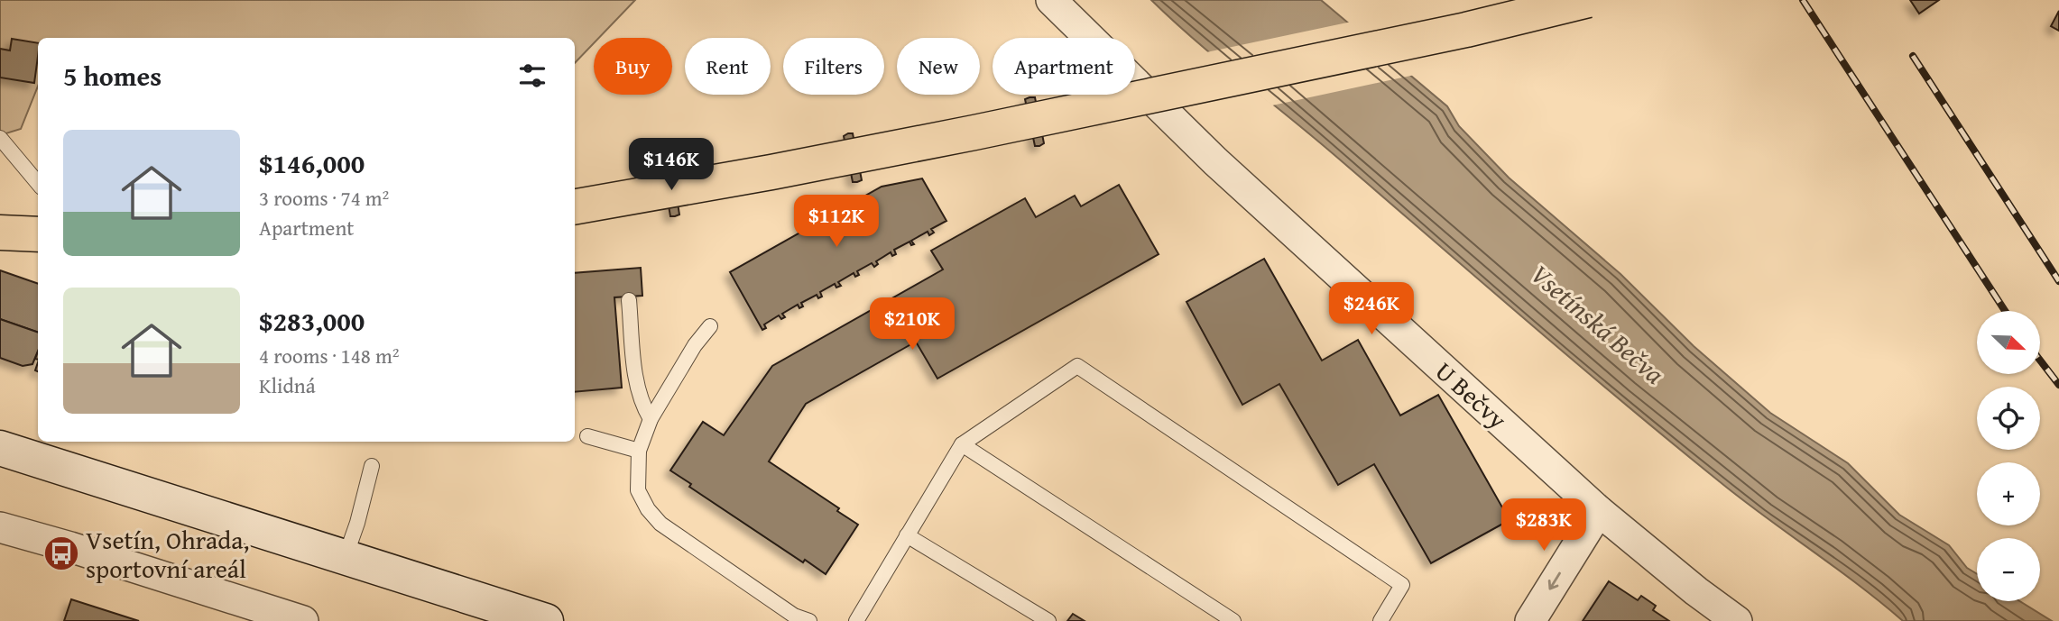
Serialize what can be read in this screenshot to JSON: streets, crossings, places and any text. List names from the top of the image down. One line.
{"streets":{"street":["U Bečvy"]},"water":["Vsetínská Bečva"],"places":{"bus stop":["Vsetín, Ohrada, sportovní areál"]},"north":"bottom right","page":{"chip":["Buy","Rent","Filters","New","Apartment"],"heading":"5 homes","list":[{"name":"$146,000","note":"3 rooms · 74 m² · Apartment"},{"name":"$283,000","note":"4 rooms · 148 m² · Klidná"}],"price":["$146K","$112K","$246K","$210K","$283K"],"map_buttons":["+","−"]}}
